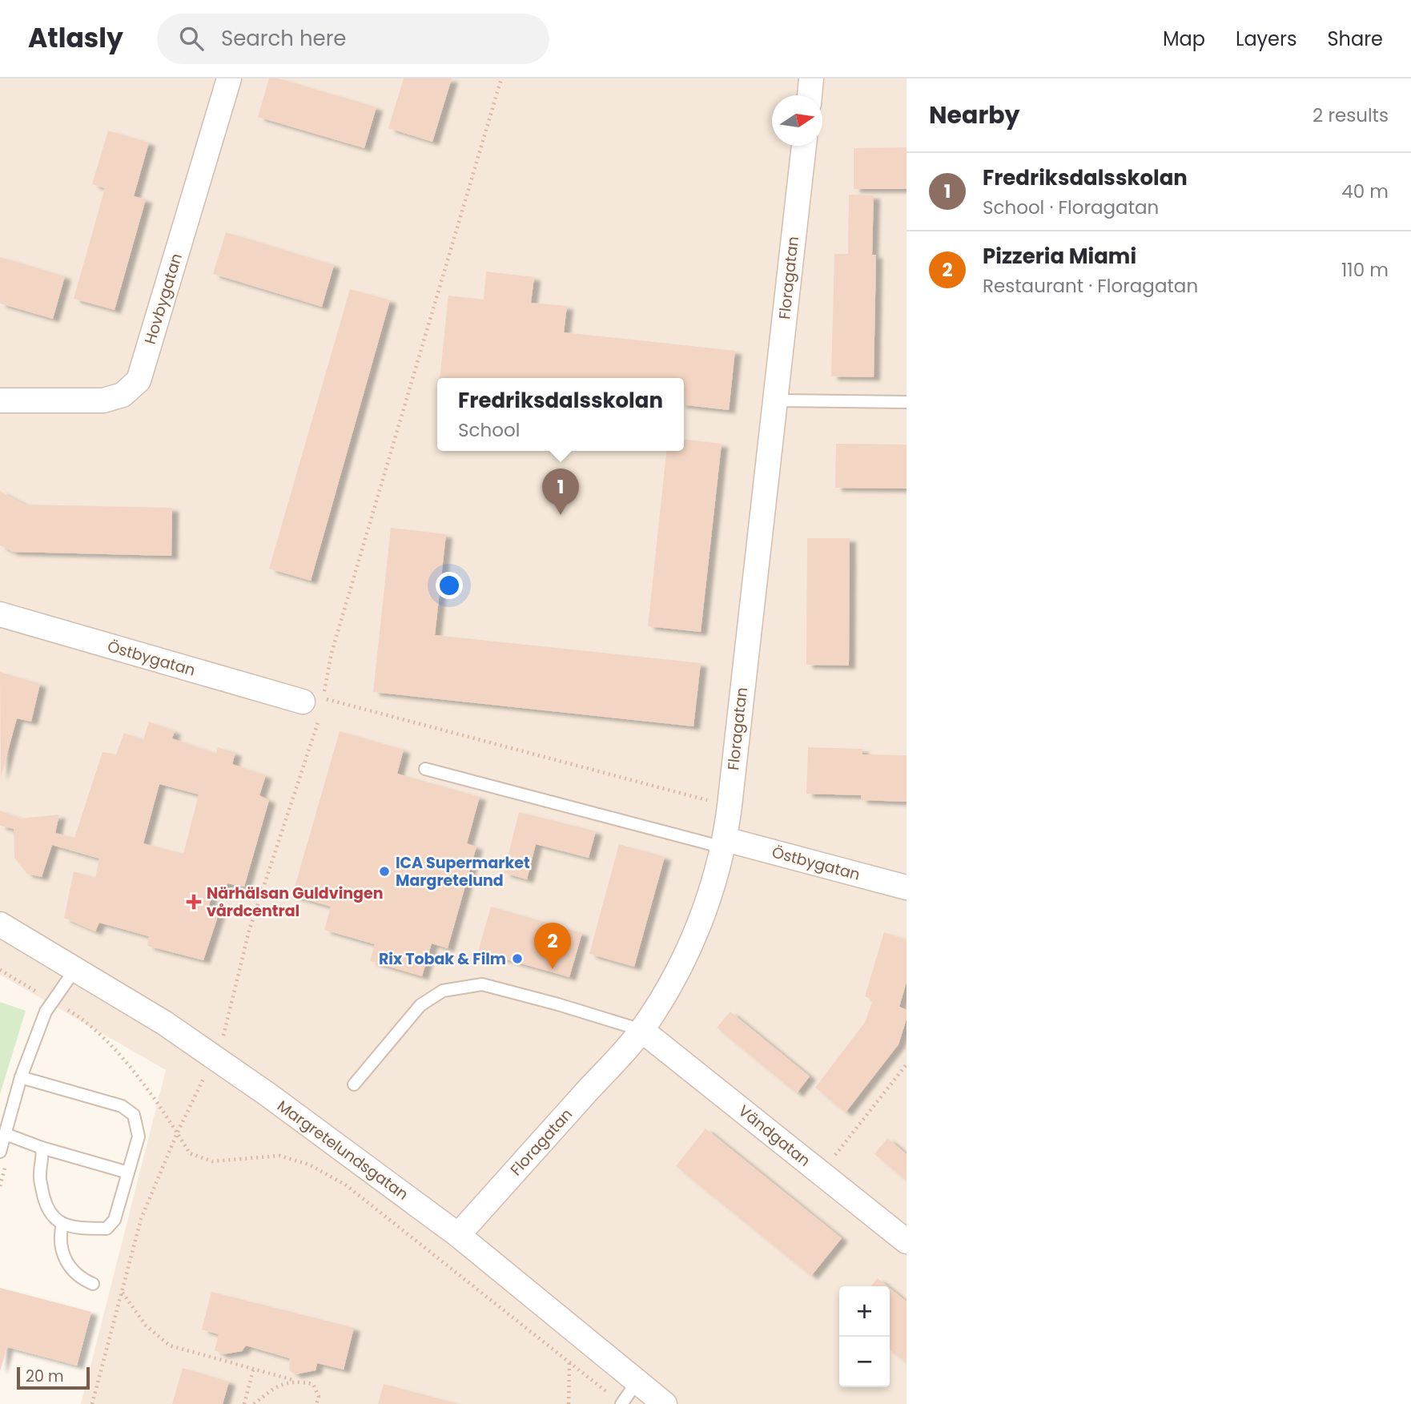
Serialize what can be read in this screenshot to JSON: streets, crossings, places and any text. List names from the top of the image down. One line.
{"streets":{"street":["Floragatan","Hovbygatan","Östbygatan","Vändgatan","Margretelundsgatan"]},"crossings":[["Floragatan","Östbygatan"],["Floragatan","Vändgatan"],["Floragatan","Margretelundsgatan"]],"places":{"other":["ICA Supermarket Margretelund","Rix Tobak & Film"],"health":["Närhälsan Guldvingen vårdcentral"]},"scale_bar":"20 m","north":"right","page":{"header":"Atlasly","search":"Search here","nav":["Map","Layers","Share"],"heading":["Nearby","2 results"],"list":[{"mark":"1","name":"Fredriksdalsskolan","note":"School · Floragatan","value":"40 m"},{"mark":"2","name":"Pizzeria Miami","note":"Restaurant · Floragatan","value":"110 m"}],"popup":["Fredriksdalsskolan","School"],"pins":["1","2"],"map_buttons":["+","−"],"scale":"20 m"}}
